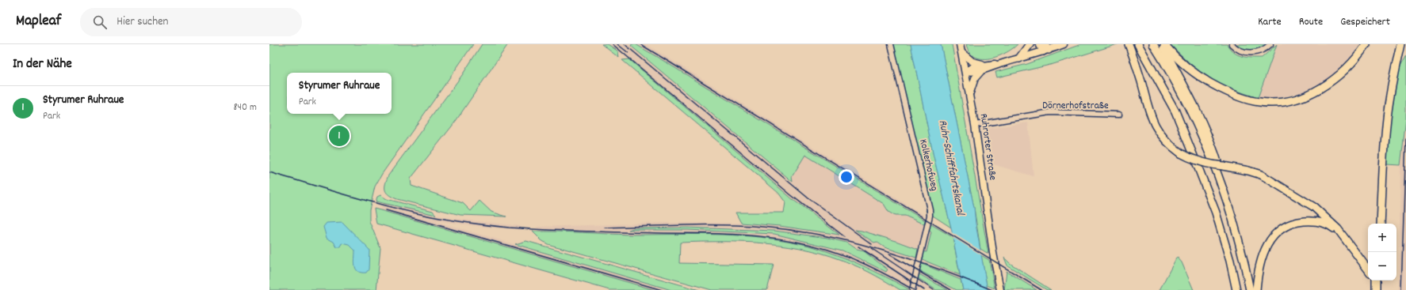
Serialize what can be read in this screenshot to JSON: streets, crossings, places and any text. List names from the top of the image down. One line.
{"streets":{"main road":["Ruhrorter Straße"],"street":["Dörnerhofstraße","Kolkerhofweg"]},"crossings":[["Dörnerhofstraße","Ruhrorter Straße"]],"water":["Ruhr-Schifffahrtskanal"],"page":{"header":"Mapleaf","search":"Hier suchen","nav":["Karte","Route","Gespeichert"],"heading":"In der Nähe","popup":["Styrumer Ruhraue","Park"],"list":[{"mark":"1","name":"Styrumer Ruhraue","note":"Park","value":"840 m"}],"pins":"1","map_buttons":["+","−"]}}
